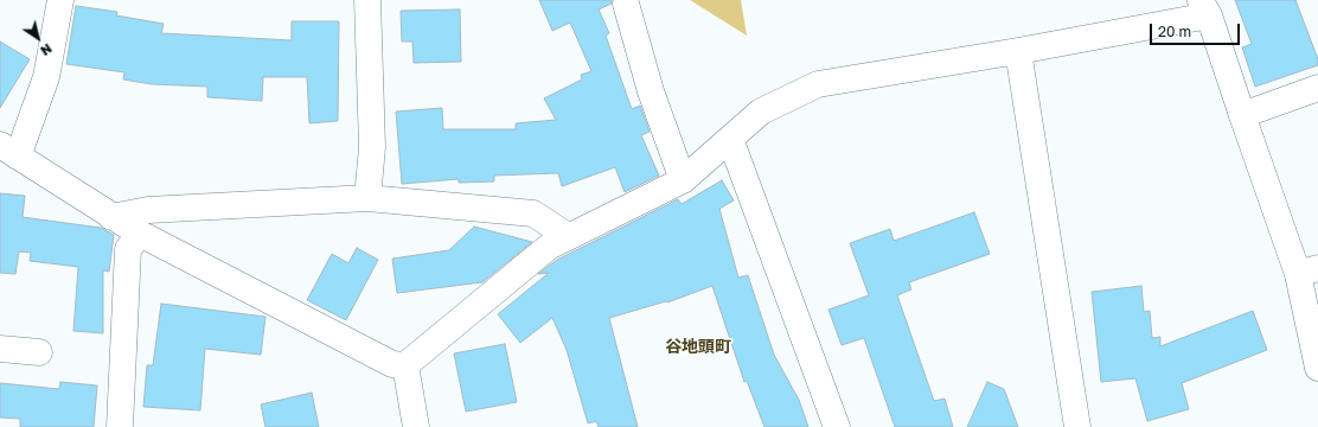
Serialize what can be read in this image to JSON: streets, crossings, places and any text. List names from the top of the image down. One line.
{"districts":["谷地頭町"],"scale_bar":"20 m","north":"bottom right"}
